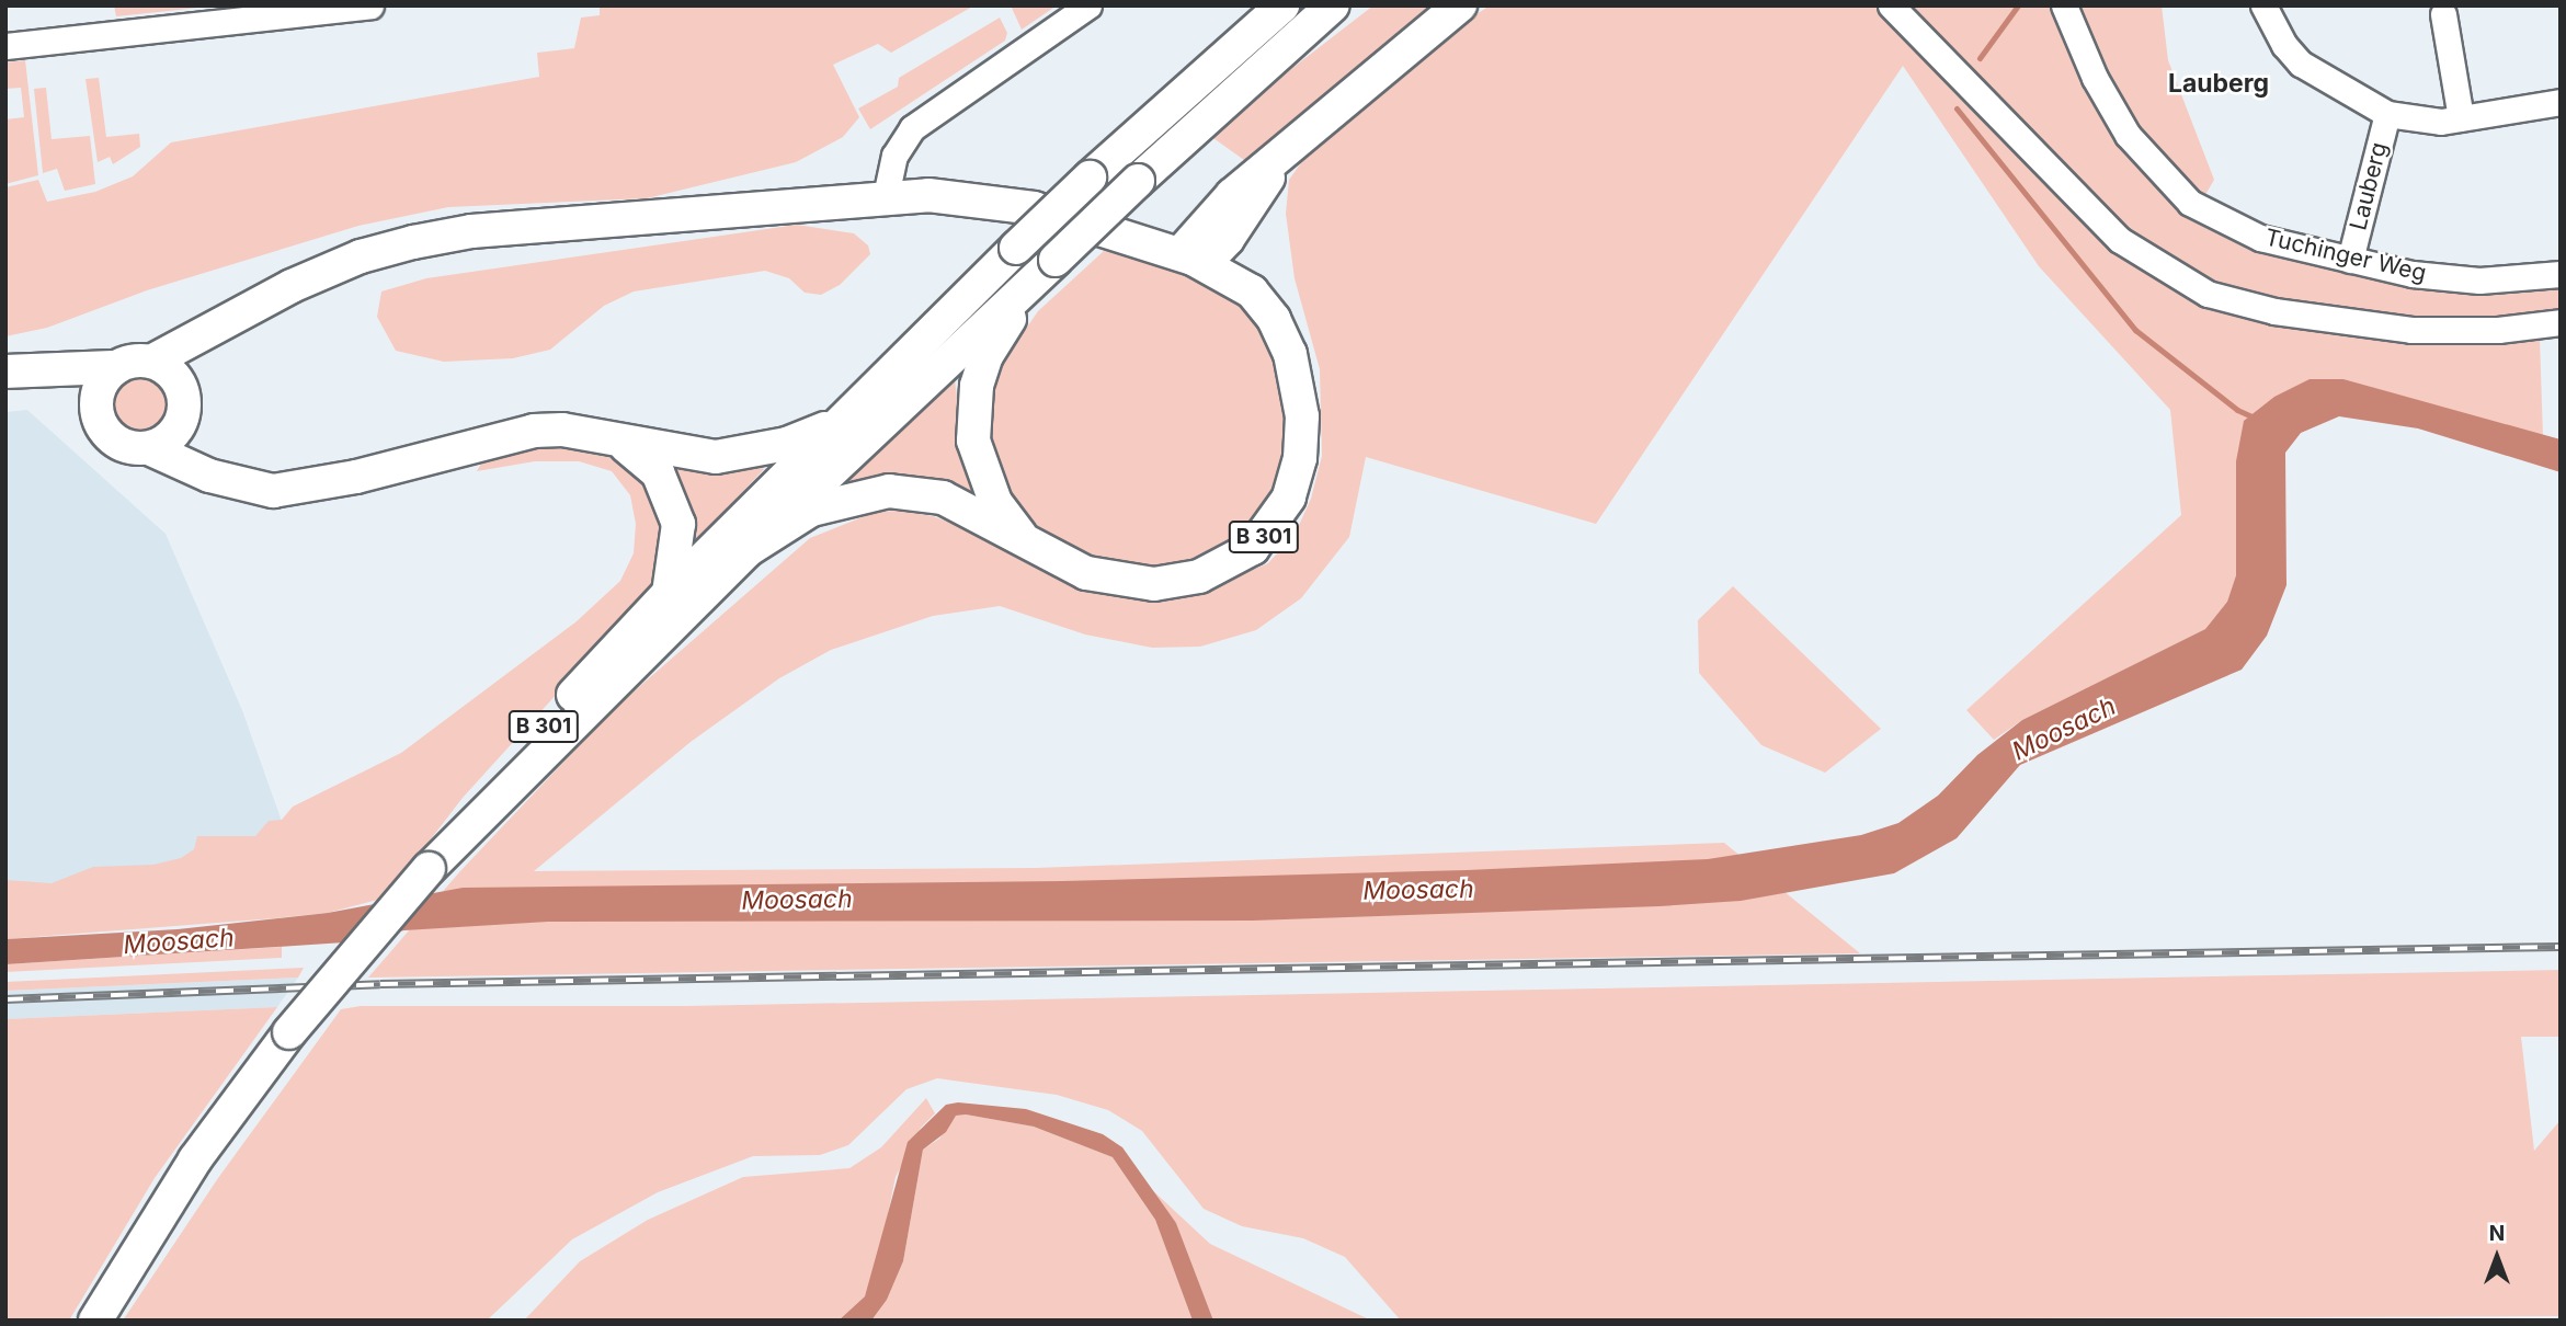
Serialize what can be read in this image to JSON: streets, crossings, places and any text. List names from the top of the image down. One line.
{"streets":{"main road":["B 301"],"street":["Lauberg","Tuchinger Weg"]},"crossings":[["Lauberg","Tuchinger Weg"]],"districts":["Lauberg"],"water":["Moosach"],"north":"top"}
